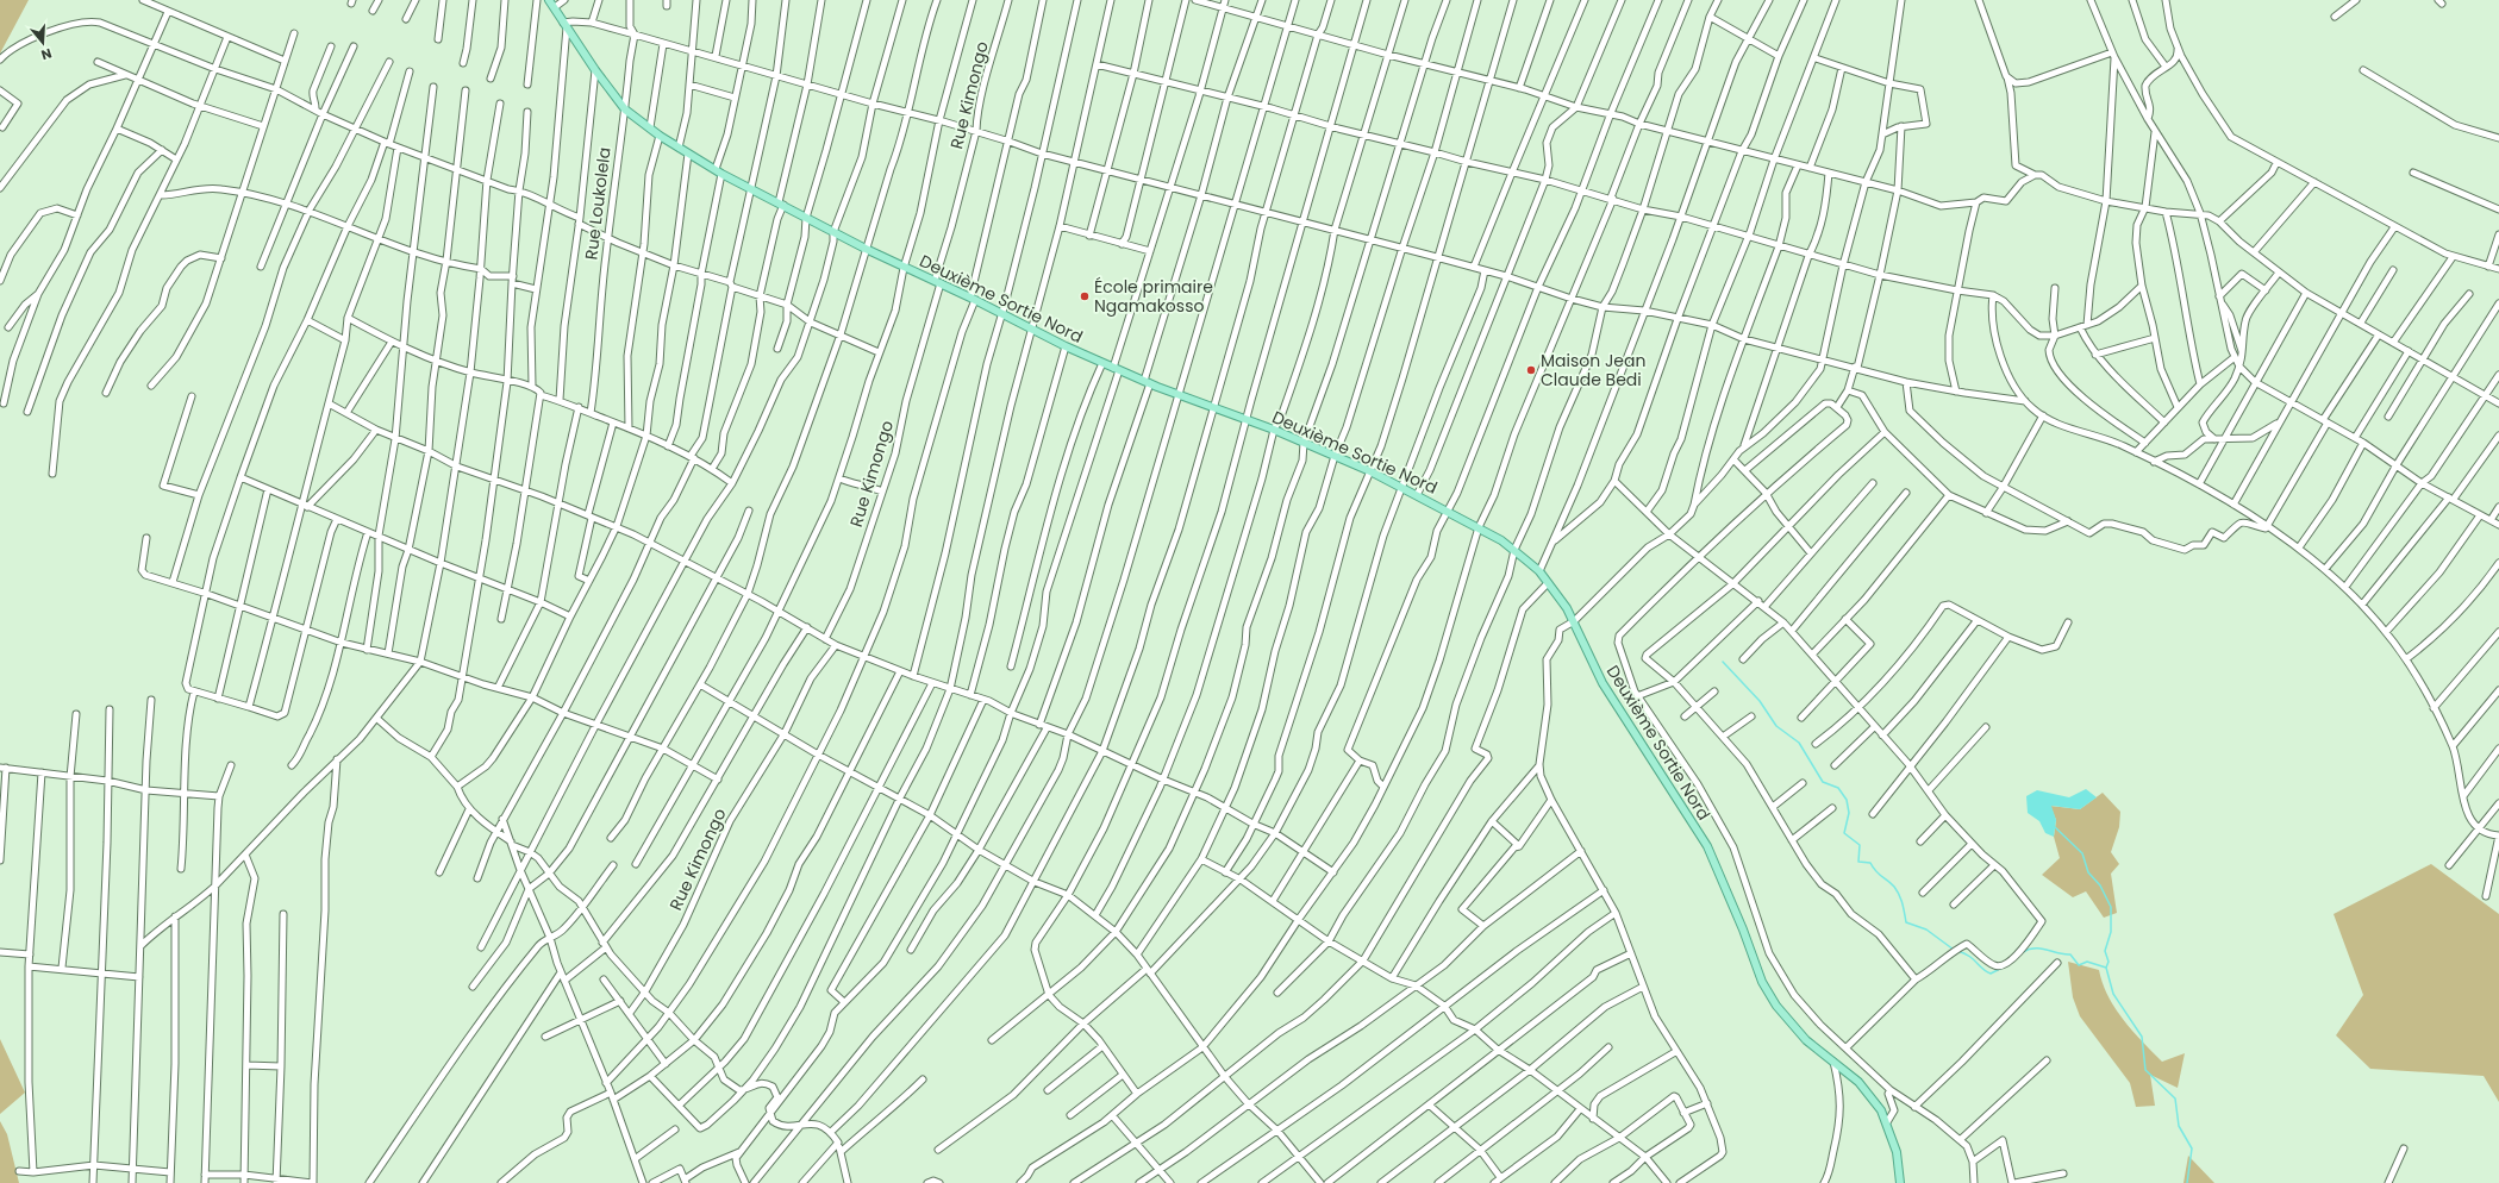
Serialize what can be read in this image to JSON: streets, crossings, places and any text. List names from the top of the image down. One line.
{"streets":{"main road":["Deuxième Sortie Nord"],"street":["Rue Kimongo","Rue Loukolela"]},"crossings":[["Rue Kimongo","Deuxième Sortie Nord"],["Rue Loukolela","Deuxième Sortie Nord"]],"places":["École primaire Ngamakosso","Maison Jean Claude Bedi"],"north":"bottom"}
